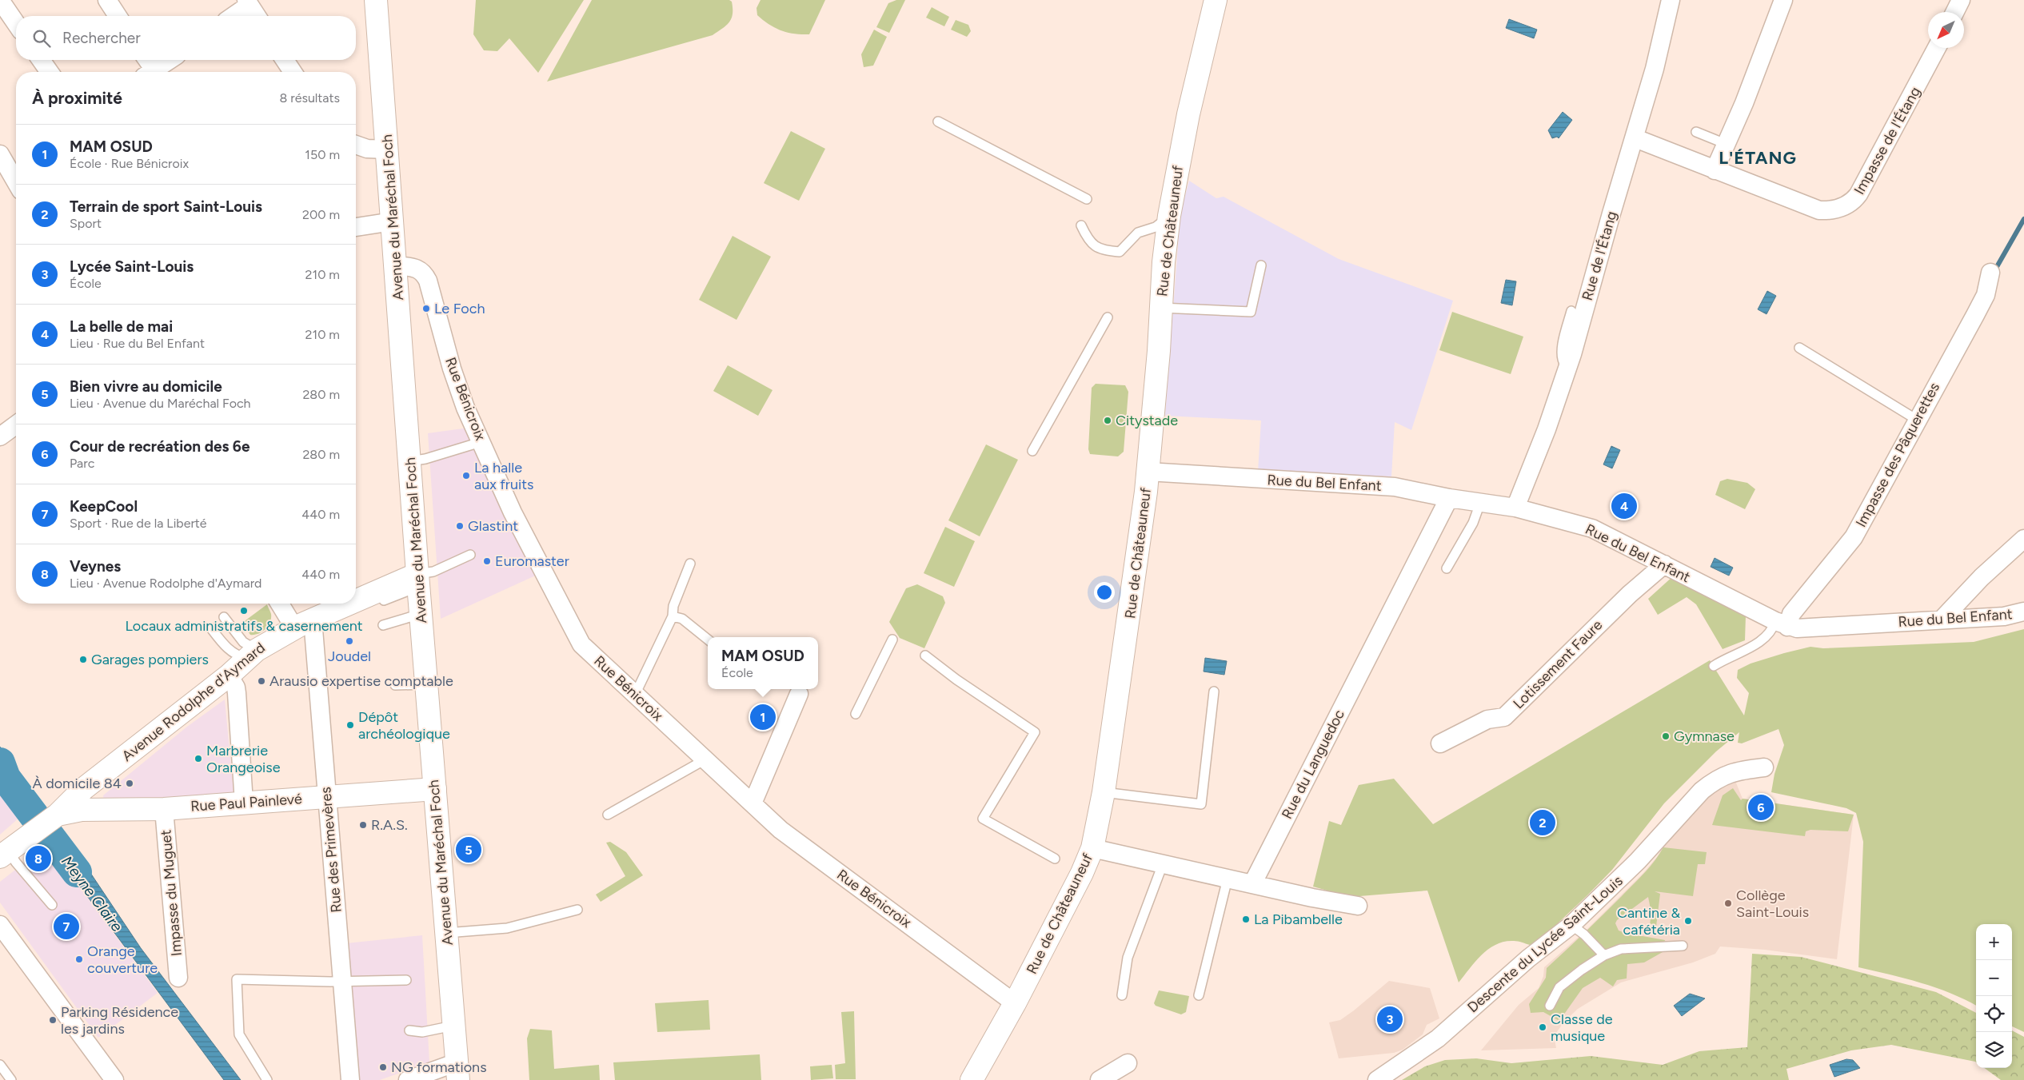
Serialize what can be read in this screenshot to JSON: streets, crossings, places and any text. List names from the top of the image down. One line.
{"streets":{"main road":["Avenue du Maréchal Foch","Rue de Châteauneuf","Avenue Rodolphe d'Aymard","Rue Paul Painlevé"],"street":["Impasse de l'Étang","Rue de l'Étang","Rue Bénicroix","Impasse des Pâquerettes","Rue du Bel Enfant","Lotissement Faure","Rue du Languedoc","Rue des Primevères","Impasse du Muguet","Descente du Lycée Saint-Louis"]},"crossings":[["Impasse de l'Étang","Rue de l'Étang"],["Avenue du Maréchal Foch","Rue Bénicroix"],["Avenue du Maréchal Foch","Avenue Rodolphe d'Aymard"],["Avenue du Maréchal Foch","Rue Paul Painlevé"],["Rue de Châteauneuf","Rue Bénicroix"],["Rue de Châteauneuf","Rue du Bel Enfant"],["Rue de l'Étang","Rue du Bel Enfant"],["Impasse des Pâquerettes","Rue du Bel Enfant"],["Rue du Bel Enfant","Lotissement Faure"],["Rue du Bel Enfant","Rue du Languedoc"],["Avenue Rodolphe d'Aymard","Rue Paul Painlevé"],["Avenue Rodolphe d'Aymard","Rue des Primevères"],["Rue Paul Painlevé","Rue des Primevères"],["Rue Paul Painlevé","Impasse du Muguet"]],"districts":["L'ÉTANG"],"water":["Meyne Claire"],"places":["Le Foch","Citystade","La halle aux fruits","Glastint","Euromaster","Locaux administratifs & casernement","Joudel","Garages pompiers","Arausio expertise comptable","Dépôt archéologique","Gymnase","Marbrerie Orangeoise","À domicile 84","R.A.S.","Collège Saint-Louis","La Pibambelle","Cantine & cafétéria","Orange couverture","Parking Résidence les jardins","Classe de musique","NG formations"],"north":"bottom left","page":{"search":"Rechercher","heading":["À proximité","8 résultats"],"list":[{"mark":"1","name":"MAM OSUD","note":"École · Rue Bénicroix","value":"150 m"},{"mark":"2","name":"Terrain de sport Saint-Louis","note":"Sport","value":"200 m"},{"mark":"3","name":"Lycée Saint-Louis","note":"École","value":"210 m"},{"mark":"4","name":"La belle de mai","note":"Lieu · Rue du Bel Enfant","value":"210 m"},{"mark":"5","name":"Bien vivre au domicile","note":"Lieu · Avenue du Maréchal Foch","value":"280 m"},{"mark":"6","name":"Cour de recréation des 6e","note":"Parc","value":"280 m"},{"mark":"7","name":"KeepCool","note":"Sport · Rue de la Liberté","value":"440 m"},{"mark":"8","name":"Veynes","note":"Lieu · Avenue Rodolphe d'Aymard","value":"440 m"}],"pins":["4","1","6","2","5","8","7","3"],"popup":["MAM OSUD","École"],"map_buttons":["+","−"]}}
